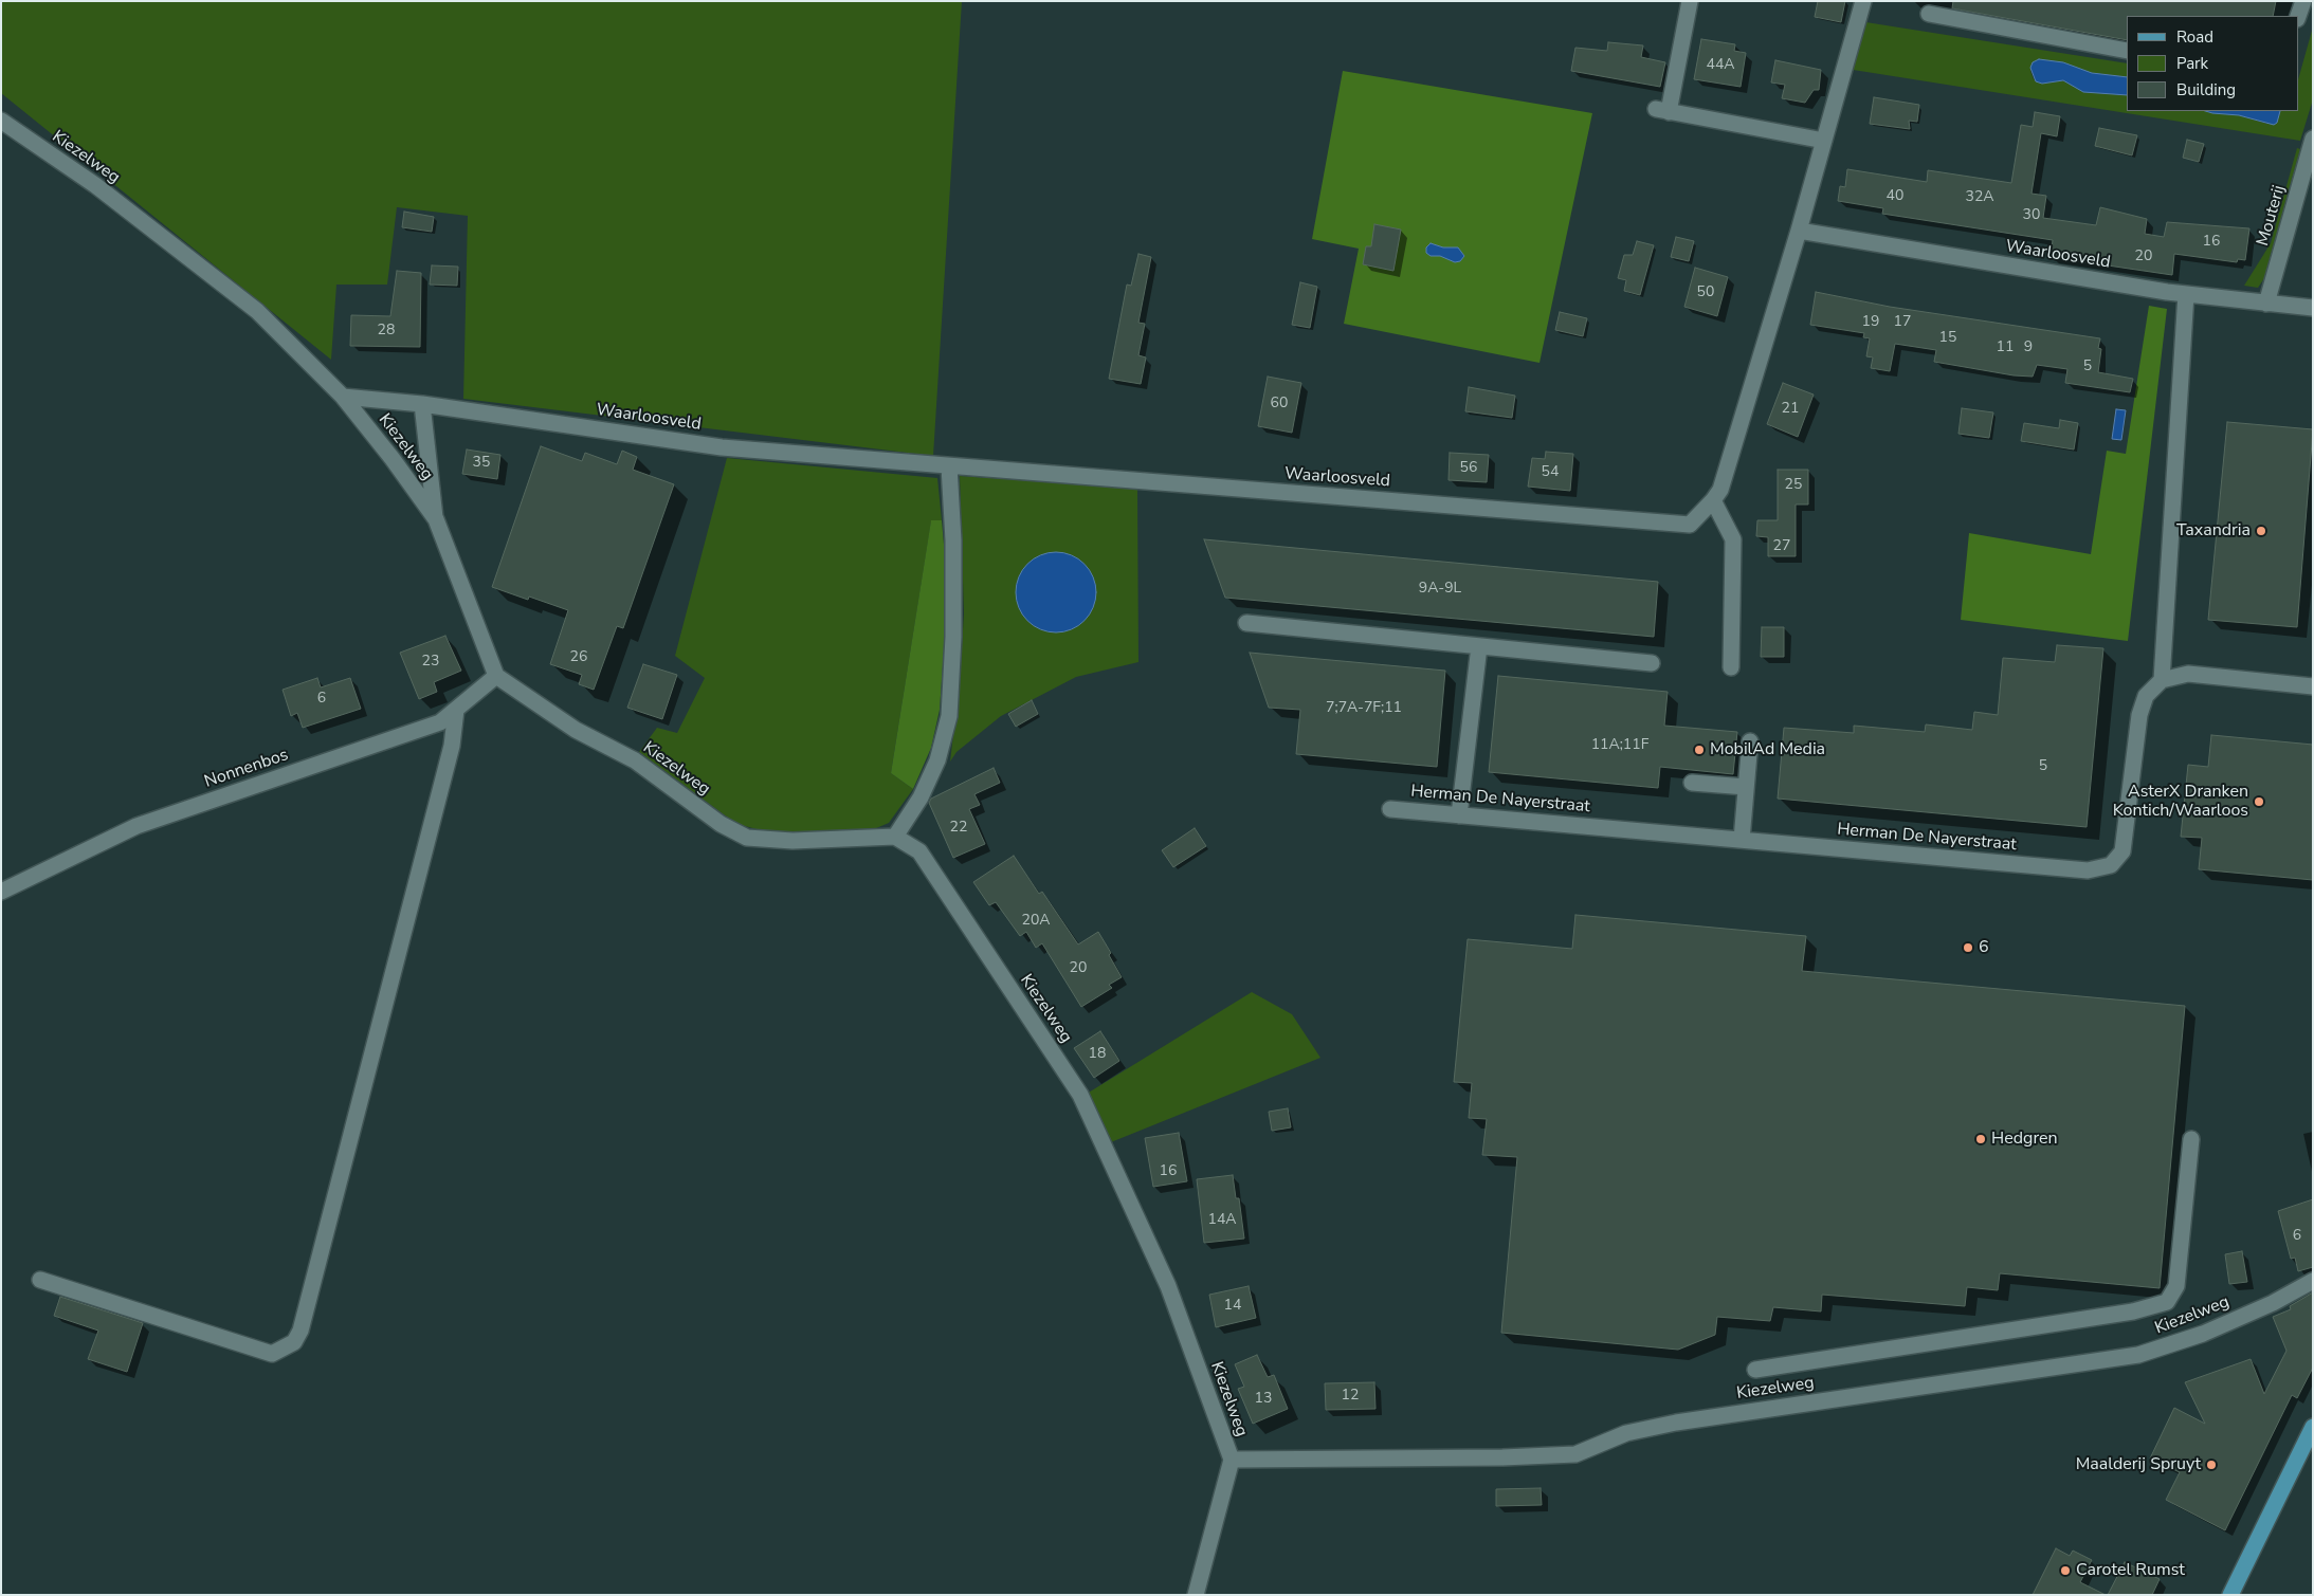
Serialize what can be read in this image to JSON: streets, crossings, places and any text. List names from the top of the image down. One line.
{"streets":{"street":["Kiezelweg","Mouterij","Waarloosveld","Nonnenbos","Herman De Nayerstraat"]},"crossings":[["Kiezelweg","Waarloosveld"],["Kiezelweg","Nonnenbos"],["Mouterij","Waarloosveld"]],"places":["Taxandria","MobilAd Media","AsterX Dranken Kontich/Waarloos","6","Hedgren","Maalderij Spruyt","Carotel Rumst"],"house_numbers":["44A","40","32A","30","16","20","50","19","17","28","15","11","9","5","60","21","35","56","54","25","27","9A-9L","26","23","6","7;7A-7F;11","11A;11F","5","22","20A","20","18","16","14A","6","14","12","13"],"legend":["Road","Park","Building"]}
